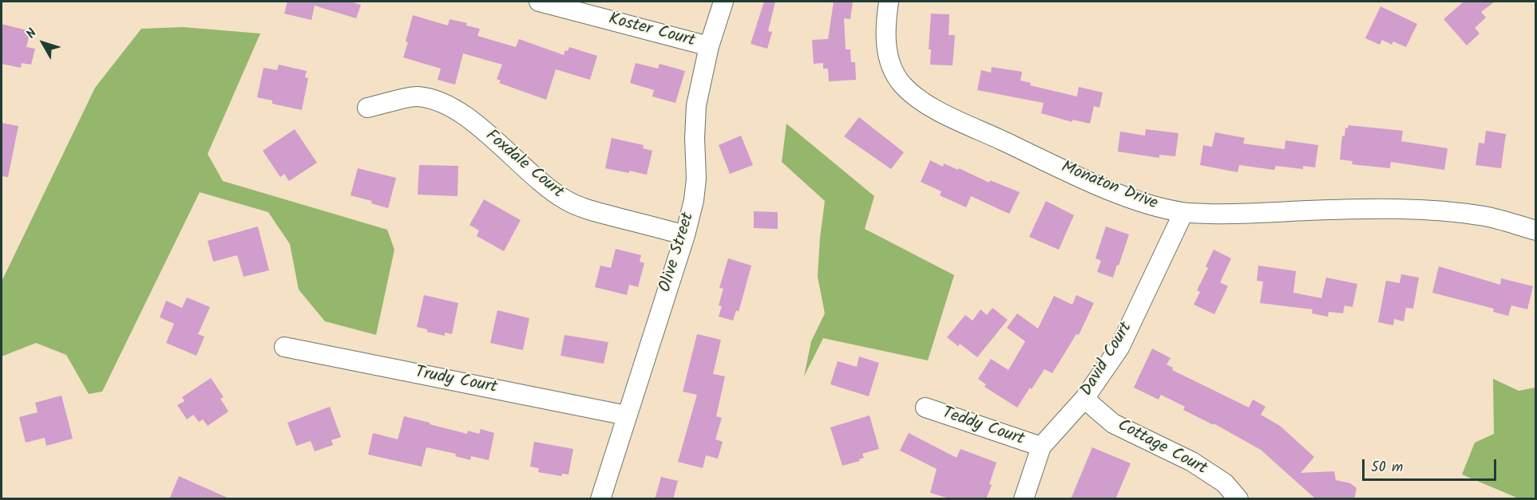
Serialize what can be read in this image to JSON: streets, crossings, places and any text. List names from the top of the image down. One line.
{"streets":{"street":["Koster Court","Foxdale Court","Monaton Drive","Olive Street","David Court","Trudy Court","Teddy Court","Cottage Court"]},"crossings":[["Koster Court","Olive Street"],["Foxdale Court","Olive Street"],["Monaton Drive","David Court"],["Olive Street","Trudy Court"],["David Court","Teddy Court"],["David Court","Cottage Court"]],"scale_bar":"50 m","north":"top left"}
